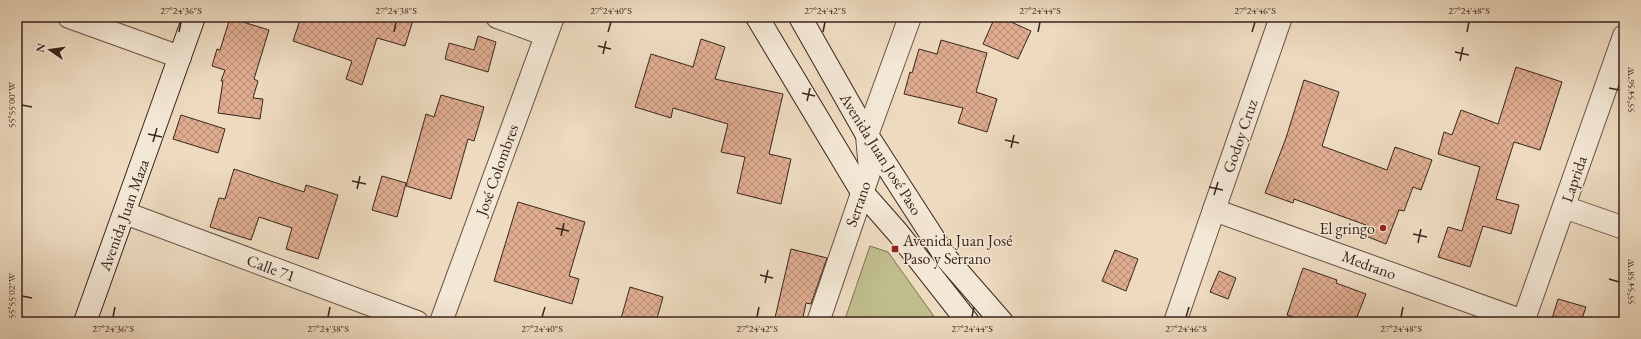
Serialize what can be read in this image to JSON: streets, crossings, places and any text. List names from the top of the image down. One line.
{"streets":{"street":["Godoy Cruz","Avenida Juan José Paso","José Colombres","Laprida","Serrano","Avenida Juan Maza","Medrano","Calle 71"]},"crossings":[["Godoy Cruz","Medrano"],["Avenida Juan José Paso","Serrano"],["Laprida","Medrano"],["Avenida Juan Maza","Calle 71"]],"places":{"other":["El gringo"],"transit":["Avenida Juan José Paso y Serrano"]},"north":"left","coordinates":["27°24'36\"S","27°24'38\"S","27°24'40\"S","27°24'42\"S","27°24'44\"S","27°24'46\"S","27°24'48\"S","55°54'56\"W","55°55'00\"W","55°54'58\"W","55°55'02\"W"]}
